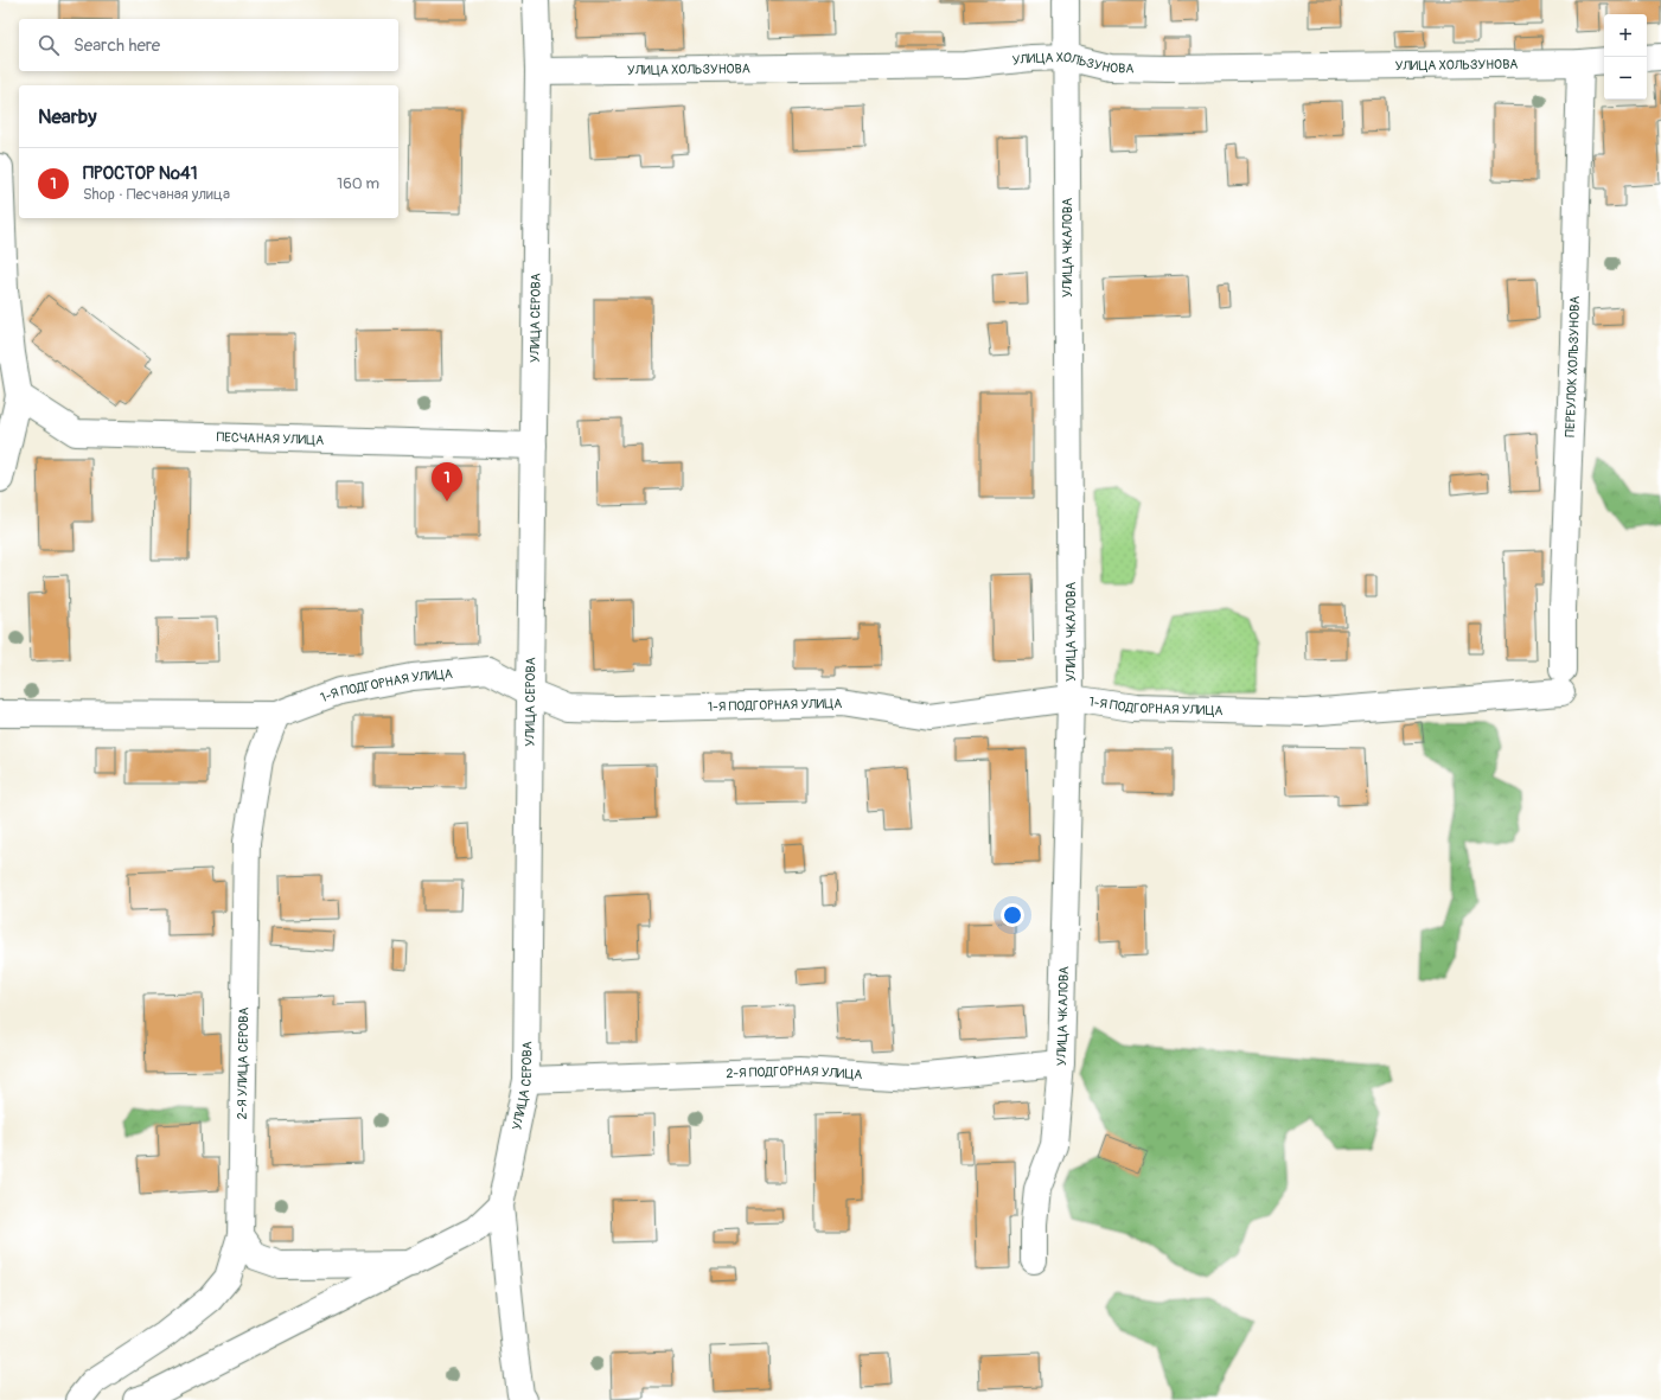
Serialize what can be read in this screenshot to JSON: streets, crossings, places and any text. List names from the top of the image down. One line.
{"streets":{"street":["УЛИЦА ХОЛЬЗУНОВА","УЛИЦА ЧКАЛОВА","УЛИЦА СЕРОВА","ПЕРЕУЛОК ХОЛЬЗУНОВА","ПЕСЧАНАЯ УЛИЦА","1-Я ПОДГОРНАЯ УЛИЦА","2-Я УЛИЦА СЕРОВА","2-Я ПОДГОРНАЯ УЛИЦА"]},"crossings":[["УЛИЦА ХОЛЬЗУНОВА","УЛИЦА ЧКАЛОВА"],["УЛИЦА ХОЛЬЗУНОВА","УЛИЦА СЕРОВА"],["УЛИЦА ХОЛЬЗУНОВА","ПЕРЕУЛОК ХОЛЬЗУНОВА"],["УЛИЦА ЧКАЛОВА","1-Я ПОДГОРНАЯ УЛИЦА"],["УЛИЦА ЧКАЛОВА","2-Я ПОДГОРНАЯ УЛИЦА"],["УЛИЦА СЕРОВА","ПЕСЧАНАЯ УЛИЦА"],["УЛИЦА СЕРОВА","1-Я ПОДГОРНАЯ УЛИЦА"],["УЛИЦА СЕРОВА","2-Я ПОДГОРНАЯ УЛИЦА"],["ПЕРЕУЛОК ХОЛЬЗУНОВА","1-Я ПОДГОРНАЯ УЛИЦА"],["1-Я ПОДГОРНАЯ УЛИЦА","2-Я УЛИЦА СЕРОВА"]],"page":{"map_buttons":["+","−"],"search":"Search here","heading":"Nearby","list":[{"mark":"1","name":"ПРОСТОР №41","note":"Shop · Песчаная улица","value":"160 m"}],"pins":"1"}}
